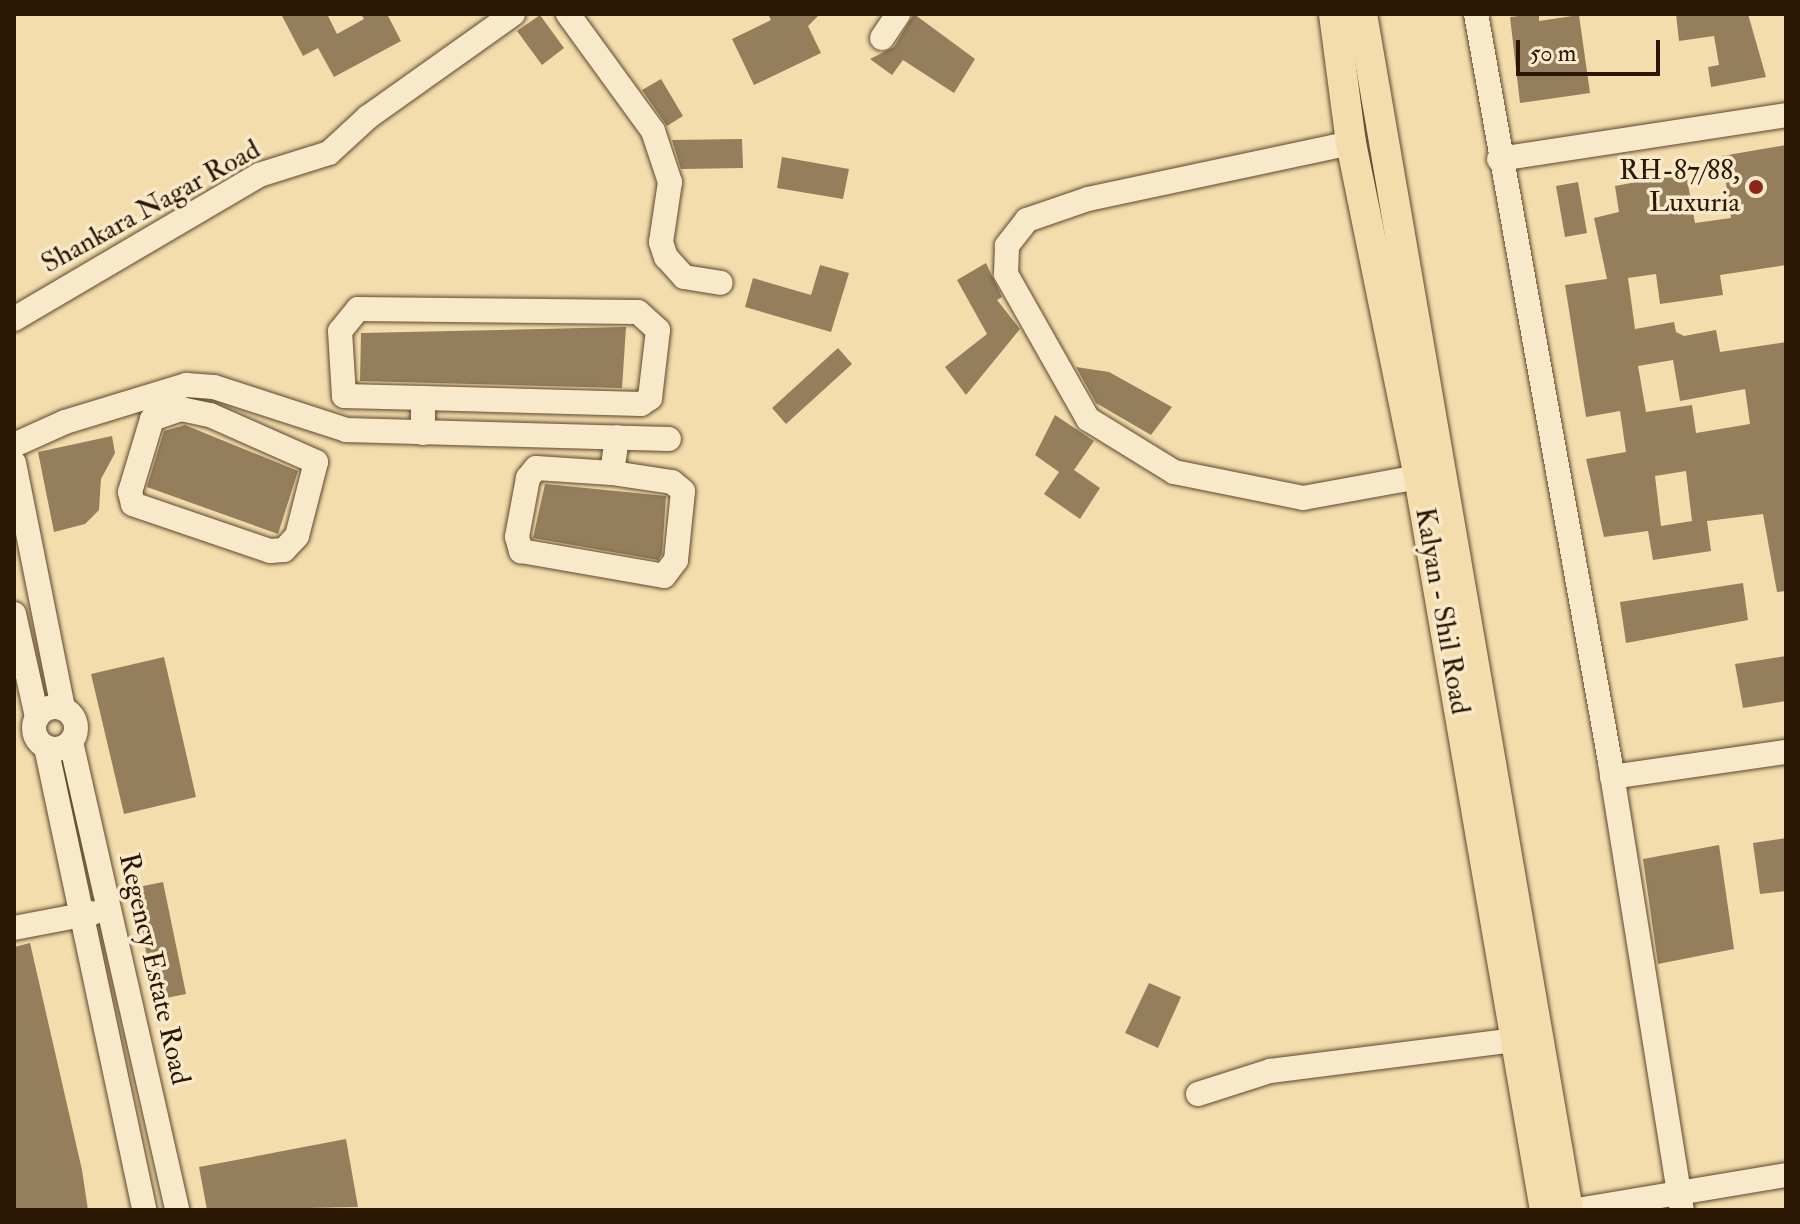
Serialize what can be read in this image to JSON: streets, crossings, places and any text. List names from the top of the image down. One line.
{"streets":{"main road":["Kalyan - Shil Road"],"street":["Shankara Nagar Road","Regency Estate Road"]},"places":["RH-87/88, Luxuria"],"scale_bar":"50 m"}
